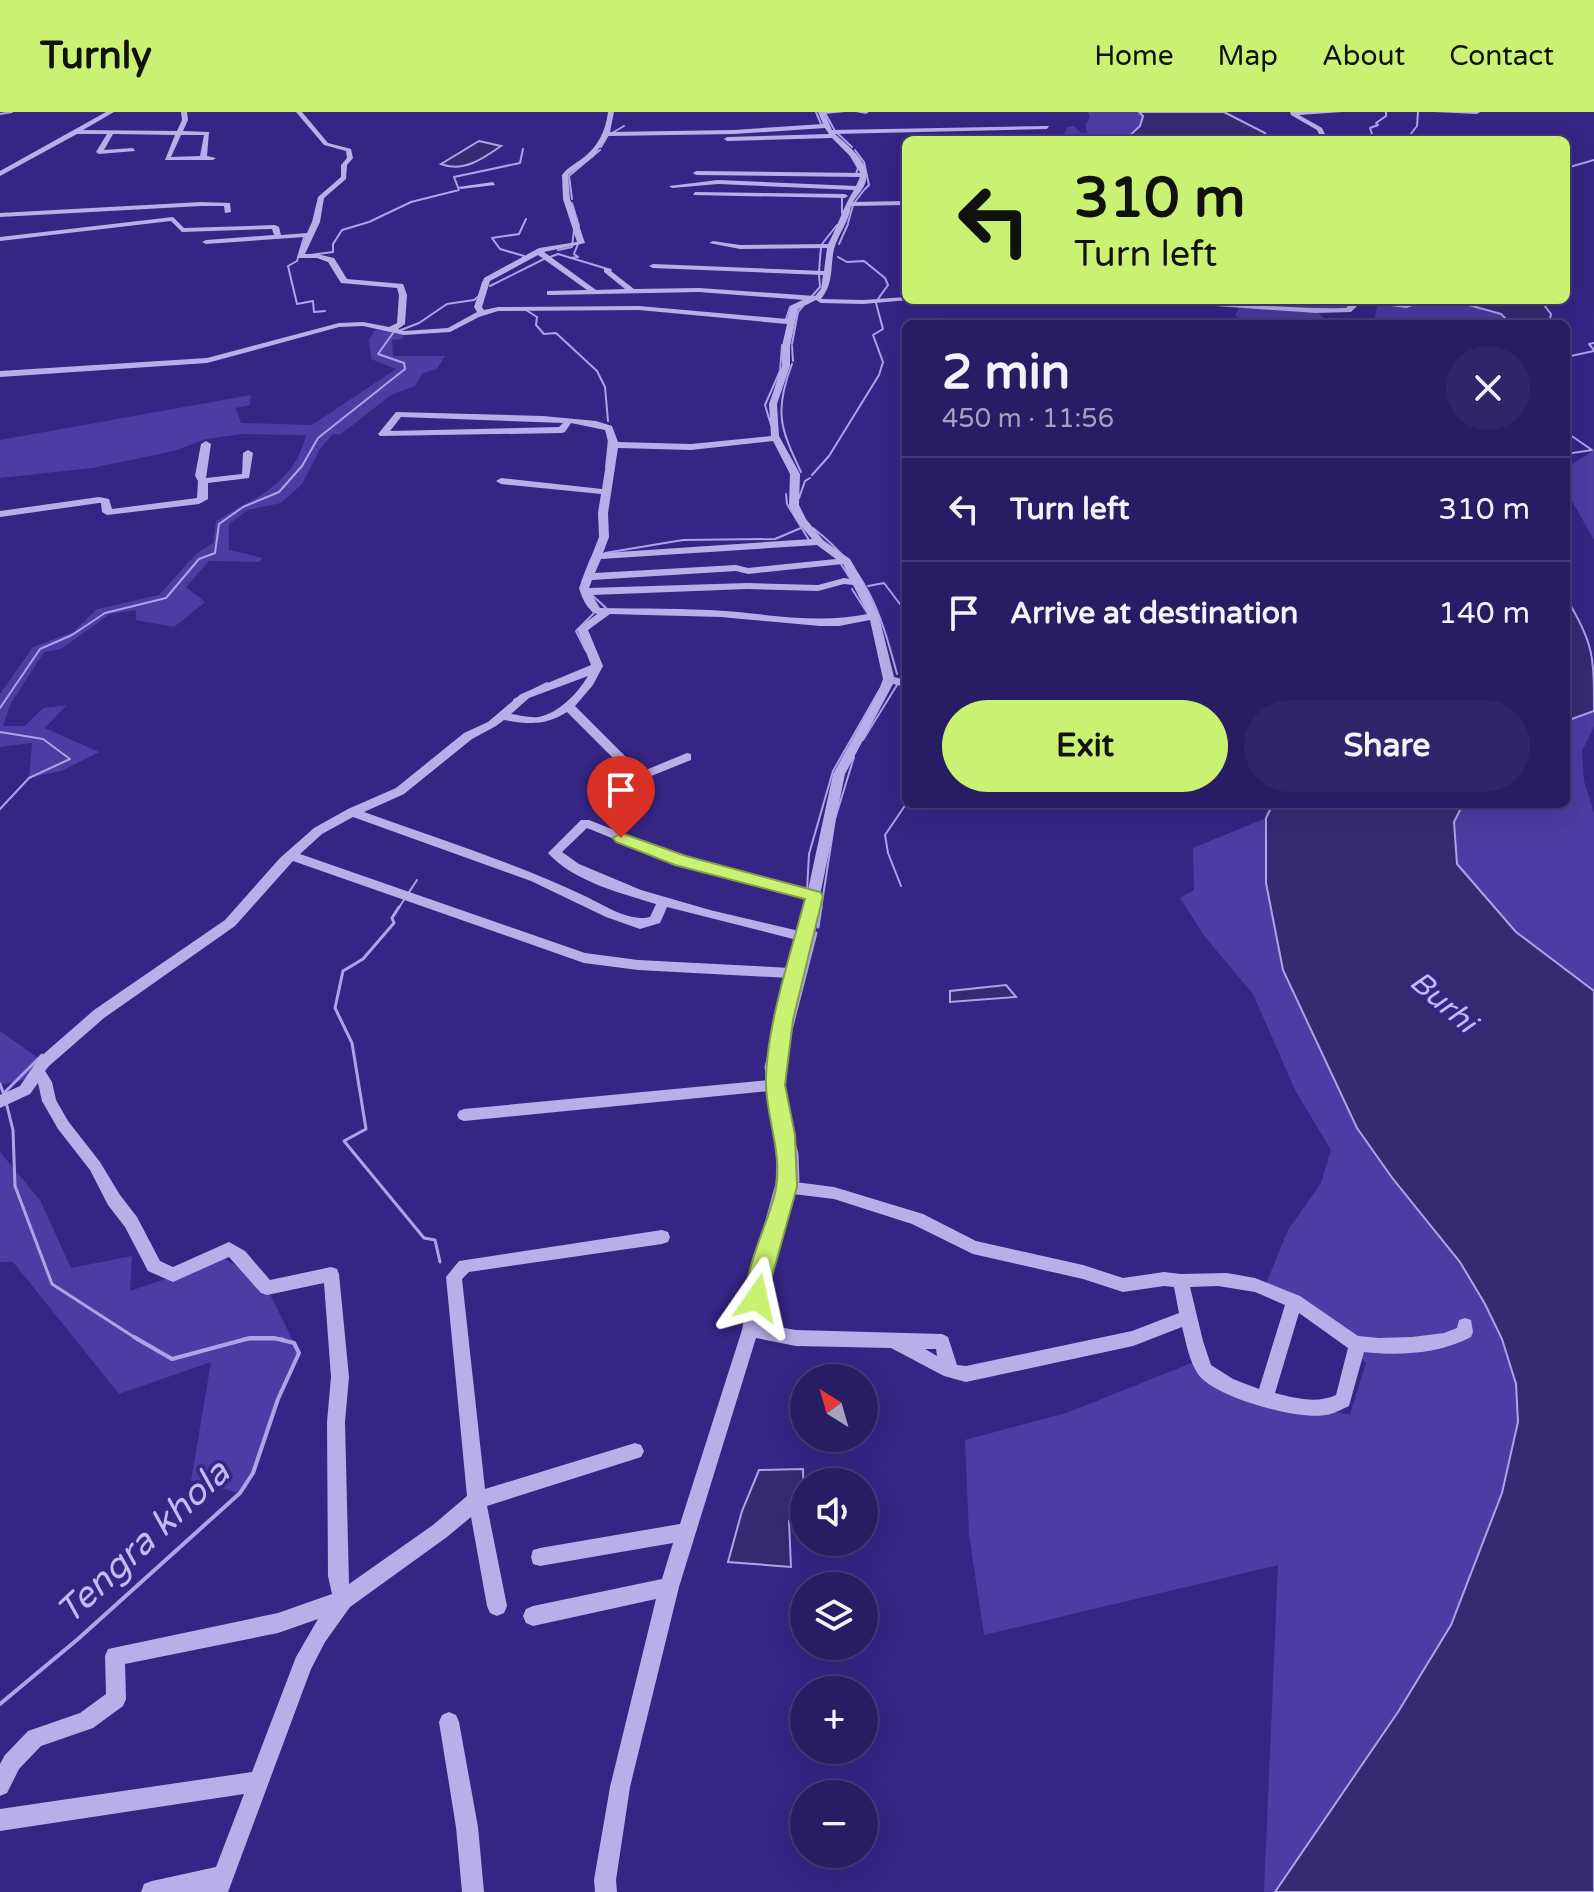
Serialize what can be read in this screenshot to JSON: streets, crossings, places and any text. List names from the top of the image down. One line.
{"water":["Burhi","Tengra khola"],"north":"top left","page":{"header":"Turnly","nav":["Home","Map","About","Contact"],"turn":["310 m","Turn left"],"heading":["2 min","450 m · 11:56"],"list":[{"name":"Turn left","value":"310 m"},{"name":"Arrive at destination","value":"140 m"}],"buttons":["Exit","Share"],"map_buttons":["+","−"]}}
